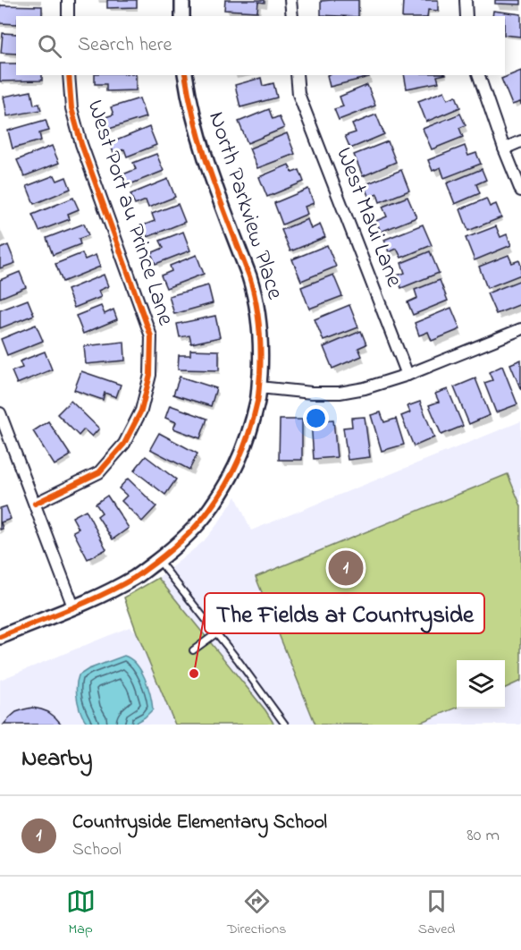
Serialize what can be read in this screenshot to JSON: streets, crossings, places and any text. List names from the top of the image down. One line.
{"streets":{"street":["North Parkview Place","West Port au Prince Lane","West Maui Lane"]},"places":["The Fields at Countryside"],"page":{"search":"Search here","pins":"1","heading":"Nearby","list":[{"mark":"1","name":"Countryside Elementary School","note":"School","value":"80 m"}],"nav":["Map","Directions","Saved"]}}
